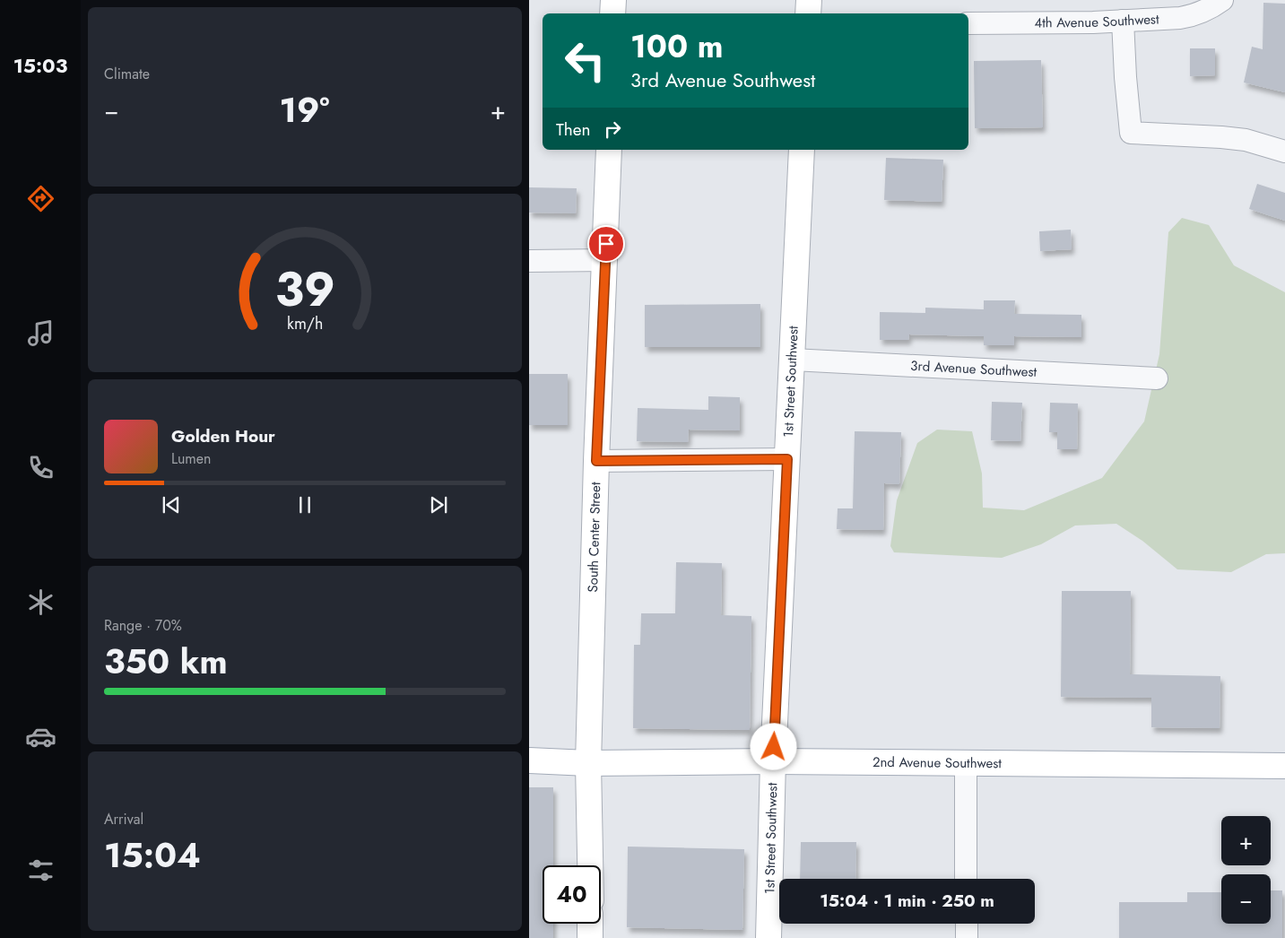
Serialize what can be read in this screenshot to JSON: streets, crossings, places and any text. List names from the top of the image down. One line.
{"streets":{"street":["4th Avenue Southwest","3rd Avenue Southwest","1st Street Southwest","South Center Street","2nd Avenue Southwest"]},"crossings":[["3rd Avenue Southwest","1st Street Southwest"],["1st Street Southwest","2nd Avenue Southwest"],["South Center Street","2nd Avenue Southwest"]],"page":{"tabs":"15:03","tile":["Climate",["Range · 70%","350 km"],["Arrival","15:04"]],"turn":["100 m","3rd Avenue Southwest"],"heat":["−","19°","+"],"then":"Then","song":["Golden Hour","Lumen"],"map_buttons":["+","−"],"limit":"40","trip":"15:04 · 1 min · 250 m","gauge":["39","km/h"]}}
